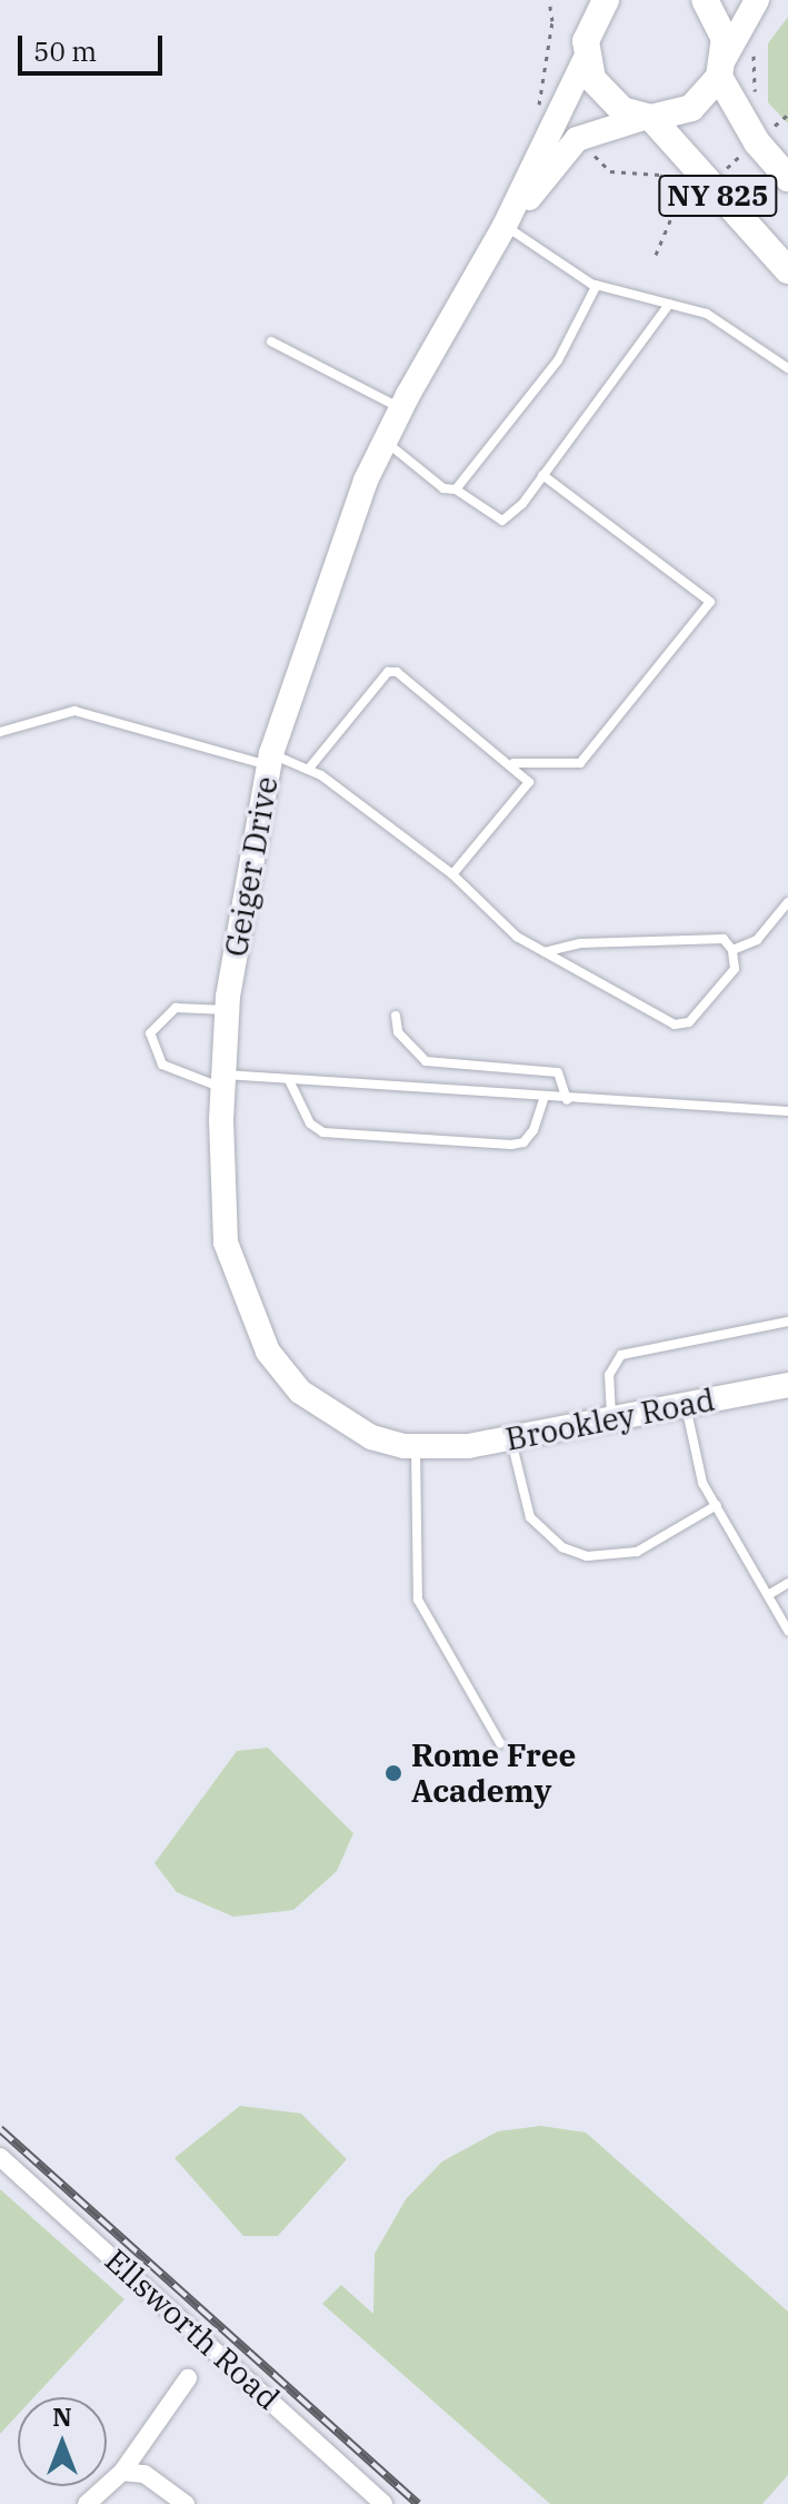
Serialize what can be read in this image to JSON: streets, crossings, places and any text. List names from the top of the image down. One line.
{"streets":{"main road":["NY 825"],"street":["Geiger Drive","Brookley Road","Ellsworth Road"]},"crossings":[["NY 825","Geiger Drive"],["Geiger Drive","Brookley Road"]],"places":["Rome Free Academy"],"scale_bar":"50 m","north":"top"}
